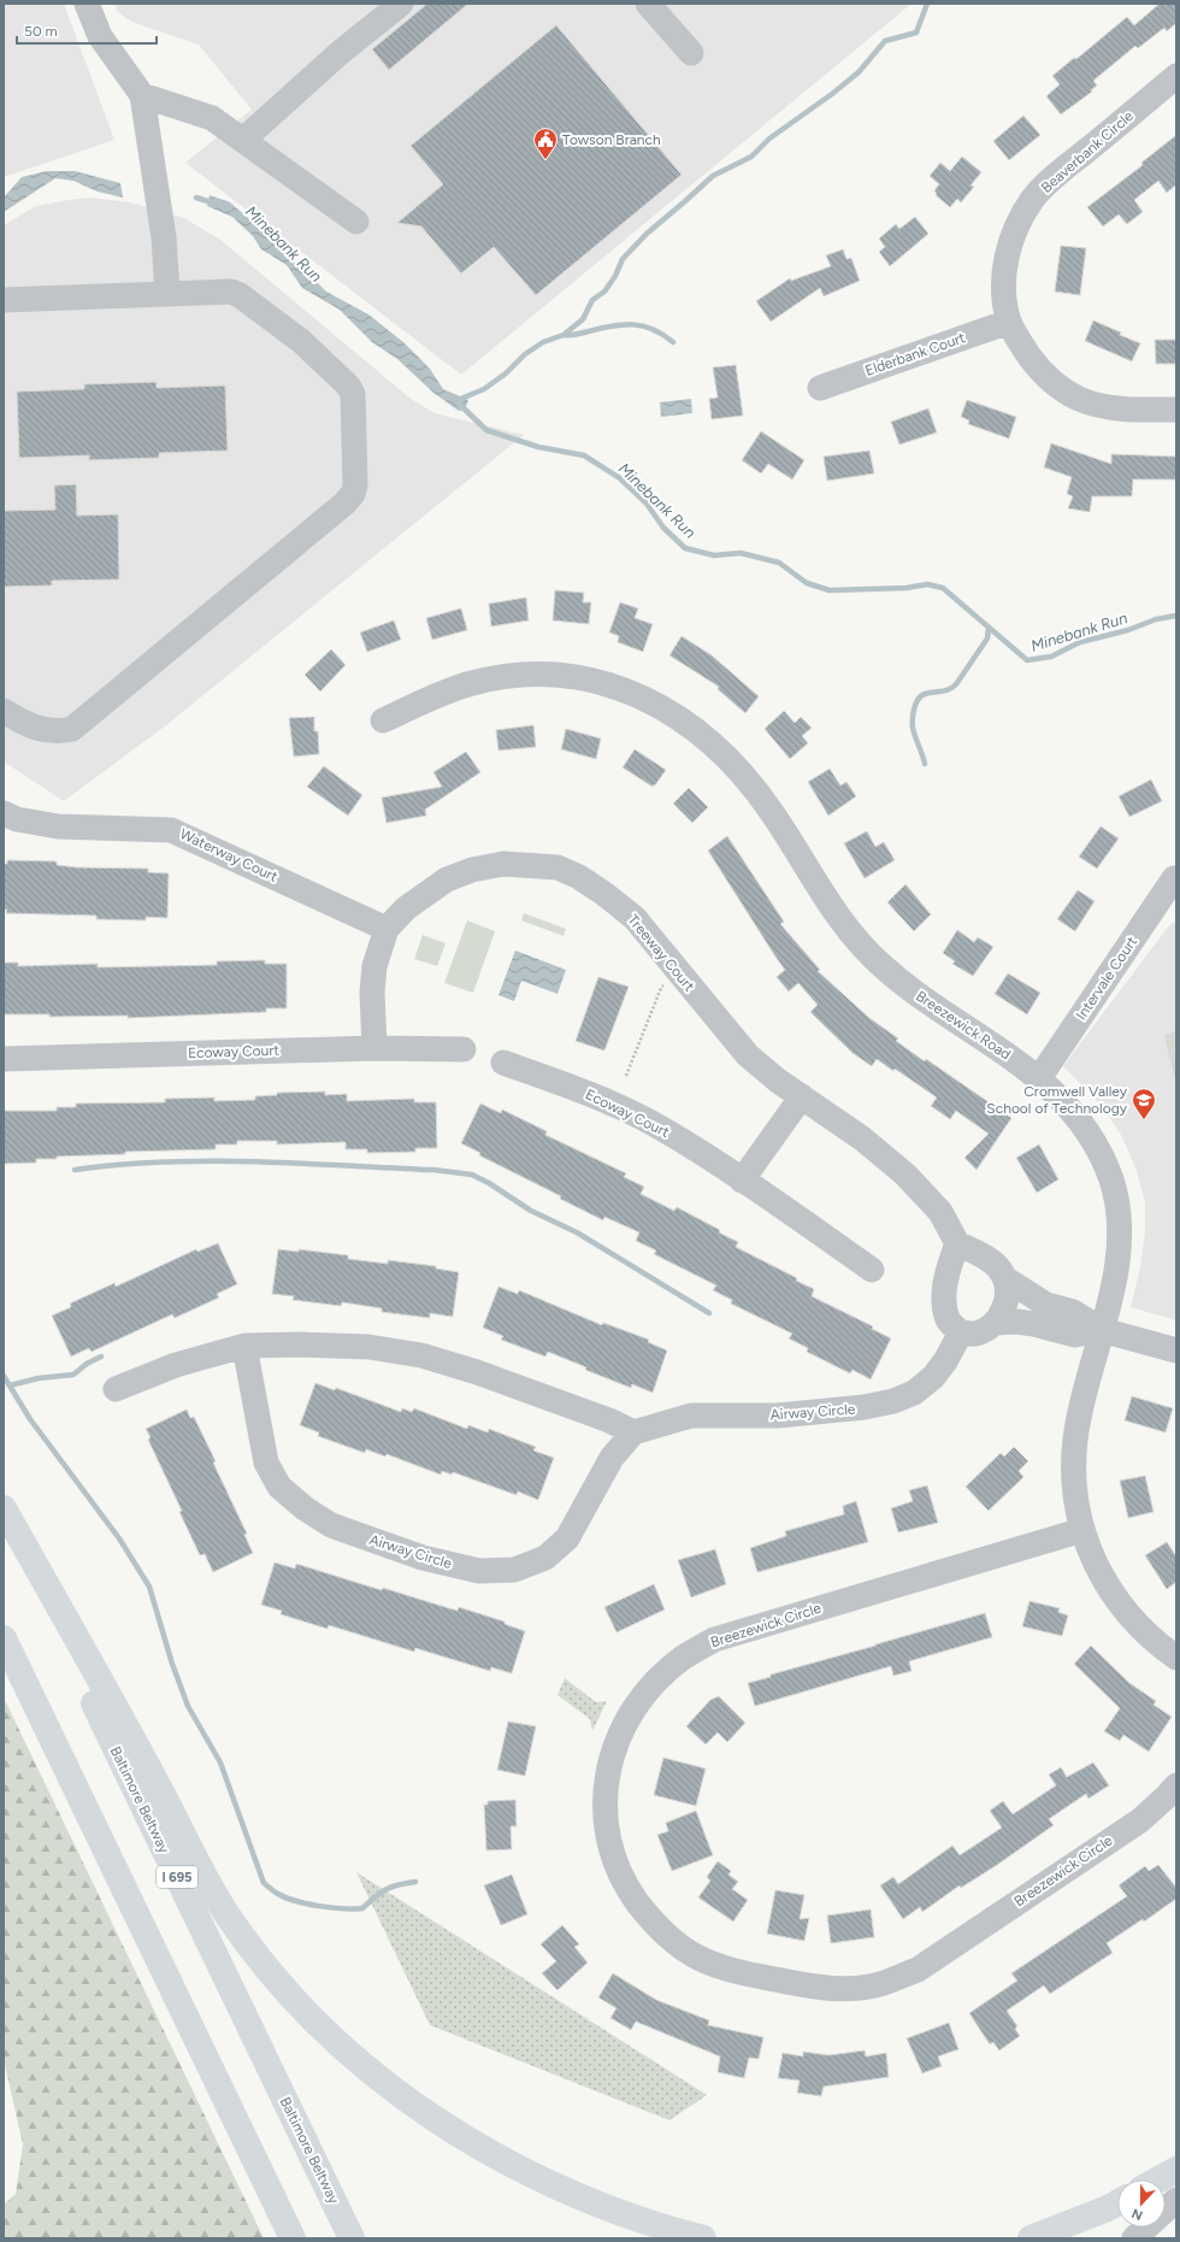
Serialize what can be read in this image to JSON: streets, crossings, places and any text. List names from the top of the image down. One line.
{"streets":{"highway":["Baltimore Beltway","I 695"],"street":["Beaverbank Circle","Elderbank Court","Waterway Court","Treeway Court","Intervale Court","Breezewick Road","Ecoway Court","Airway Circle","Breezewick Circle"]},"crossings":[["Beaverbank Circle","Elderbank Court"],["Waterway Court","Treeway Court"],["Treeway Court","Ecoway Court"],["Treeway Court","Airway Circle"],["Intervale Court","Breezewick Road"],["Breezewick Road","Breezewick Circle"]],"water":["Minebank Run"],"places":{"public building":["Towson Branch"],"school or university":["Cromwell Valley School of Technology"]},"scale_bar":"50 m","north":"bottom"}
